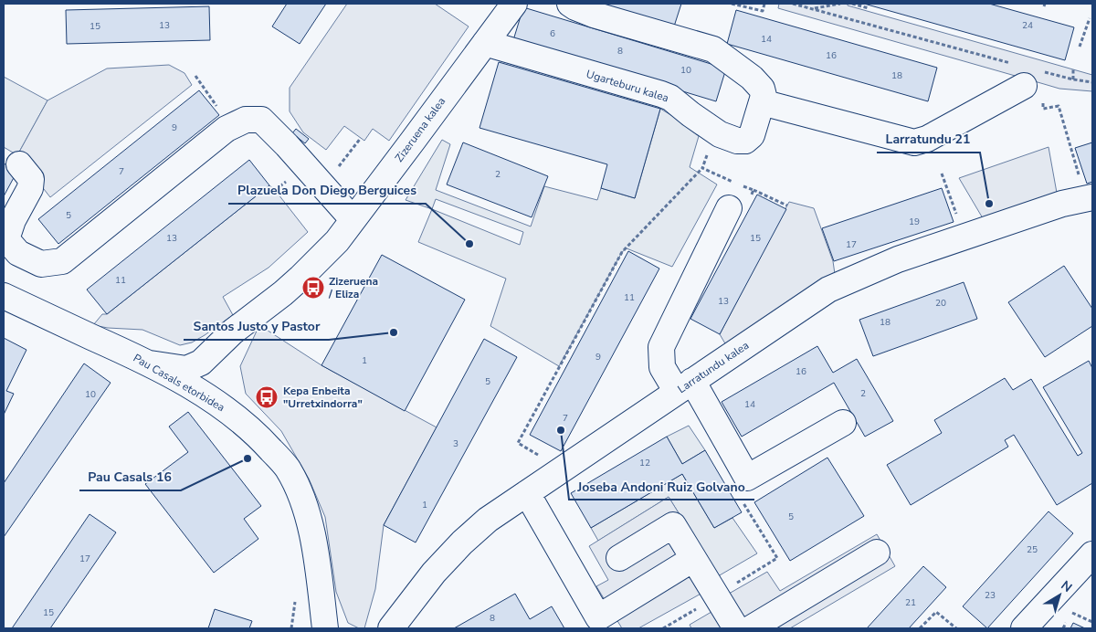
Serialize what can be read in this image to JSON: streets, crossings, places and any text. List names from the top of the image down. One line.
{"streets":{"street":["Ugarteburu kalea","Zizeruena kalea","Larratundu kalea","Pau Casals etorbidea"]},"crossings":[["Ugarteburu kalea","Zizeruena kalea"]],"places":{"other":["Larratundu 21","Plazuela Don Diego Berguices","Santos Justo y Pastor","Joseba Andoni Ruiz Golvano","Pau Casals 16"],"bus stop":["Zizeruena / Eliza","Kepa Enbeita \"Urretxindorra\""]},"house_numbers":["13","24","15","6","14","8","16","10","18","9","7","2","5","19","13","15","17","11","11","13","20","18","9","1","16","5","2","10","14","7","3","12","1","5","25","17","23","21","15","8"],"north":"top right"}
